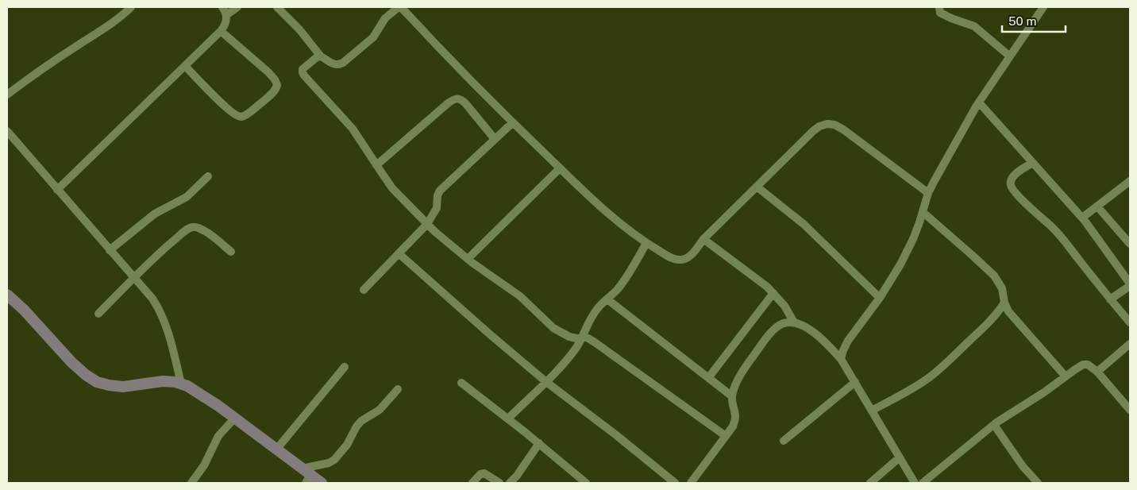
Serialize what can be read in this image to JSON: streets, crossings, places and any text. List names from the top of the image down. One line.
{"scale_bar":"50 m"}
